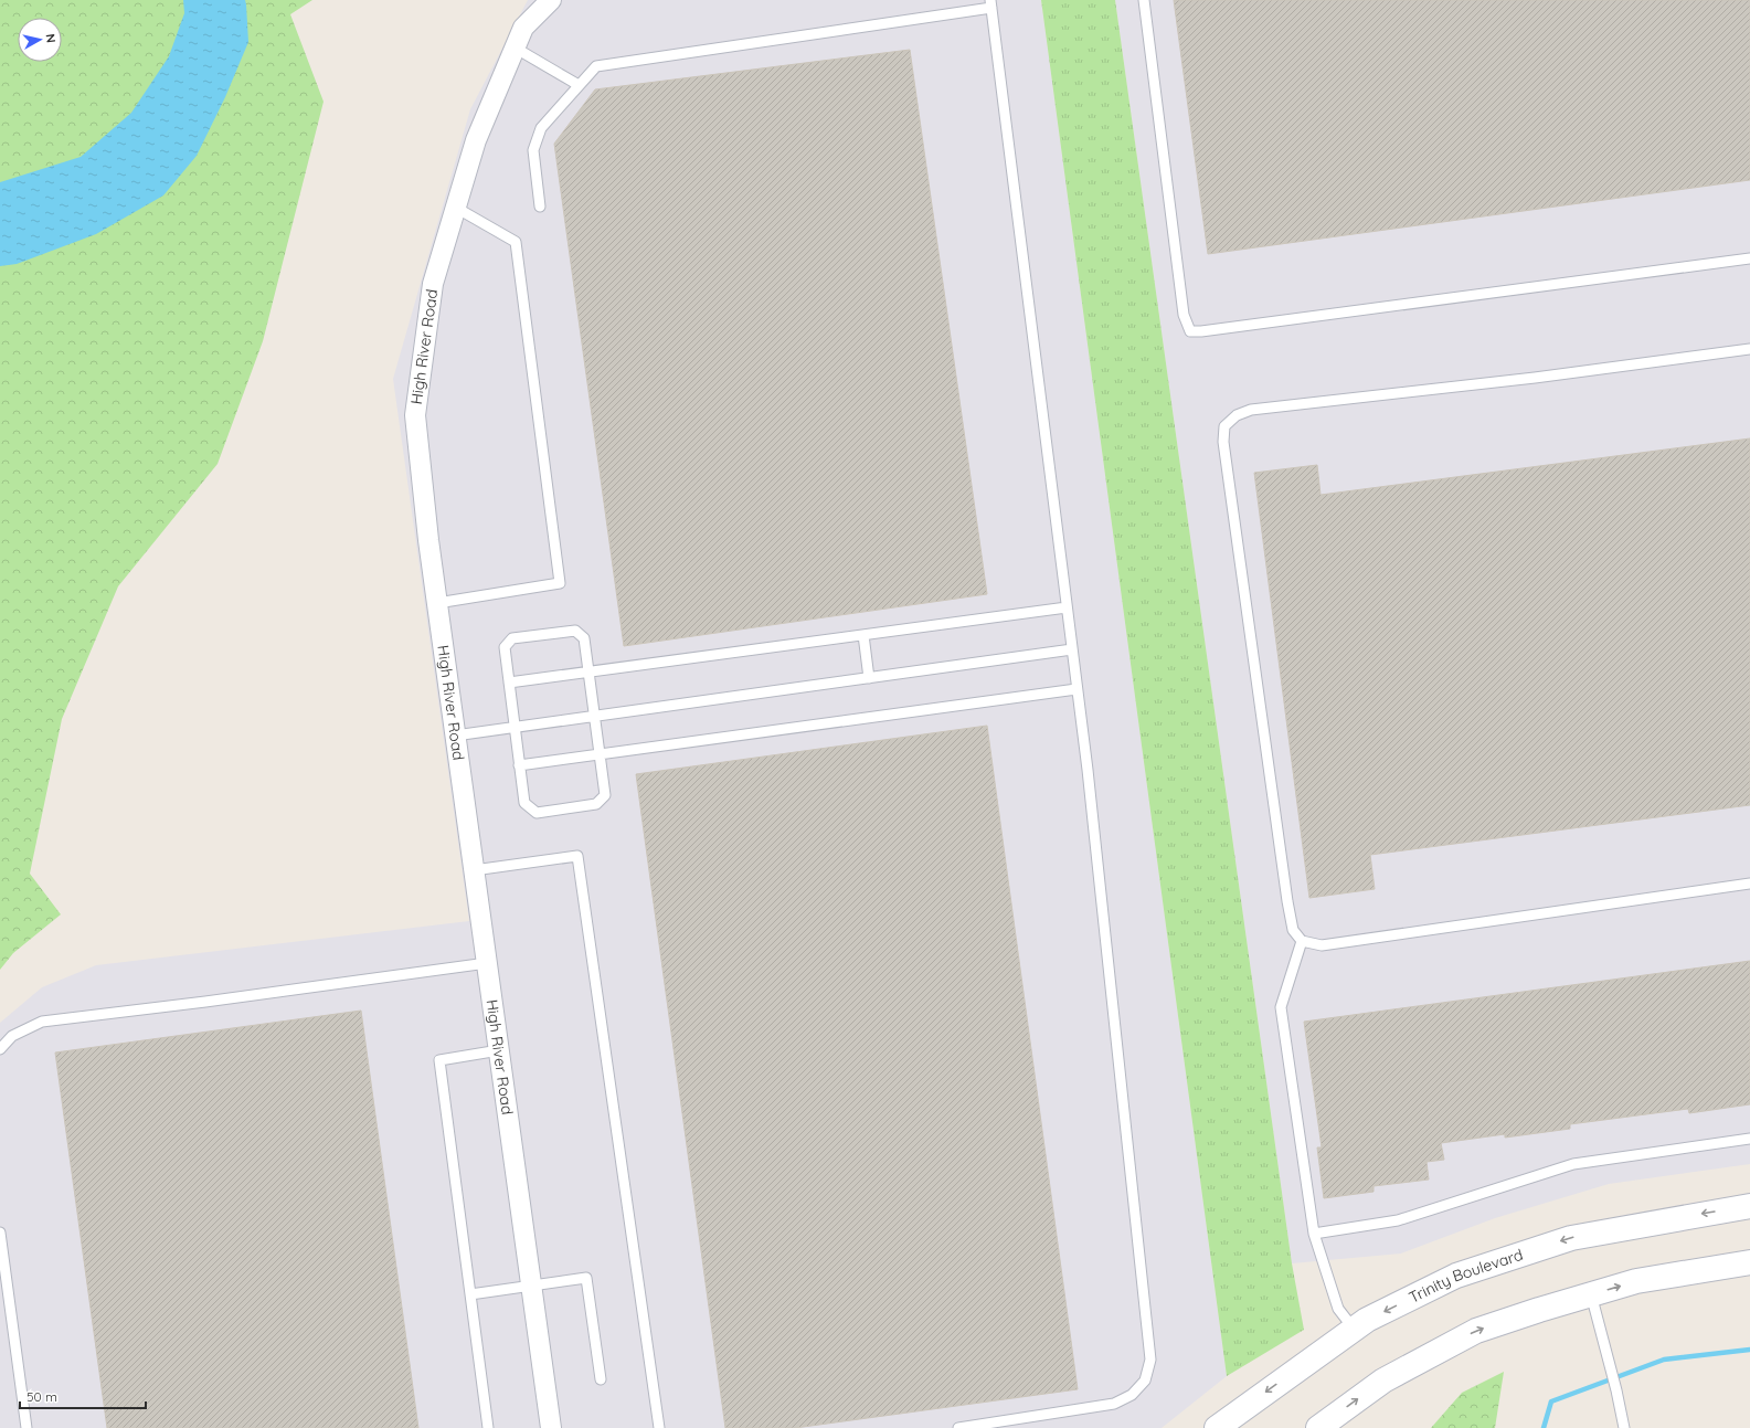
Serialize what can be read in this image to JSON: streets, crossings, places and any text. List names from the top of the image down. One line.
{"streets":{"main road":["Trinity Boulevard"],"street":["High River Road"]},"scale_bar":"50 m","north":"right"}
